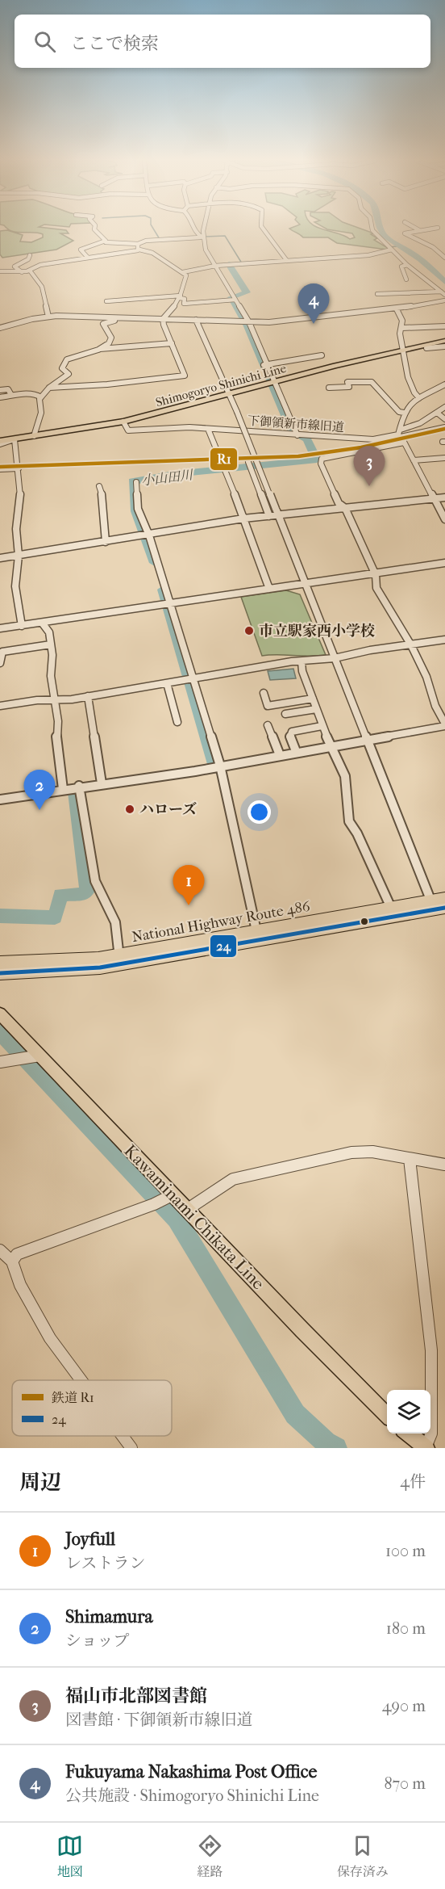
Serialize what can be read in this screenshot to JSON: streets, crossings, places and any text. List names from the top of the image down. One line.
{"streets":{"highway":["National Highway Route 486"],"main road":["Shimogoryo Shinichi Line","Kawaminami Chikata Line"],"street":["下御領新市線旧道"]},"crossings":[["Shimogoryo Shinichi Line","下御領新市線旧道"]],"water":["小山田川"],"places":["市立駅家西小学校","ハローズ"],"lines":["rail line R1","transit line 24"],"legend":["鉄道 R1","24"],"page":{"search":"ここで検索","pins":["4","3","2","1"],"heading":["周辺","4件"],"list":[{"mark":"1","name":"Joyfull","note":"レストラン","value":"100 m"},{"mark":"2","name":"Shimamura","note":"ショップ","value":"180 m"},{"mark":"3","name":"福山市北部図書館","note":"図書館 · 下御領新市線旧道","value":"490 m"},{"mark":"4","name":"Fukuyama Nakashima Post Office","note":"公共施設 · Shimogoryo Shinichi Line","value":"870 m"}],"nav":["地図","経路","保存済み"]}}
